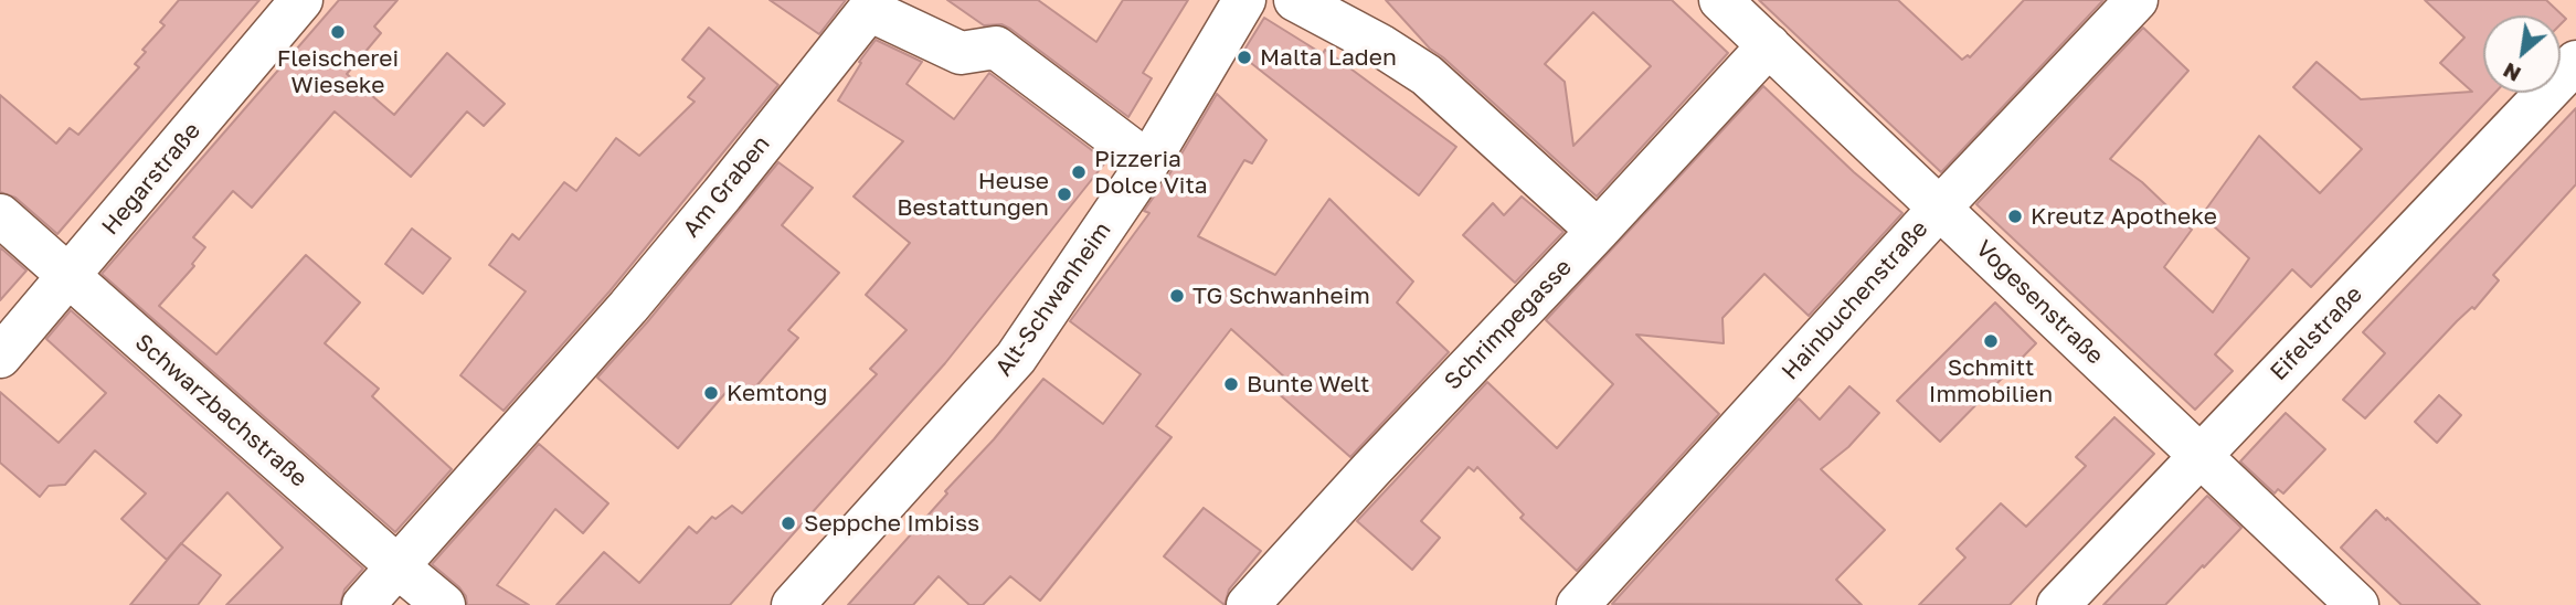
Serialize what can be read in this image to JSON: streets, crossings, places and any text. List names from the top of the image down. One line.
{"streets":{"street":["Hegarstraße","Am Graben","Alt-Schwanheim","Hainbuchenstraße","Vogesenstraße","Schrimpegasse","Eifelstraße","Schwarzbachstraße"]},"crossings":[["Hegarstraße","Schwarzbachstraße"],["Am Graben","Alt-Schwanheim"],["Am Graben","Schwarzbachstraße"],["Hainbuchenstraße","Vogesenstraße"],["Vogesenstraße","Schrimpegasse"],["Vogesenstraße","Eifelstraße"]],"places":["Fleischerei Wieseke","Malta Laden","Pizzeria Dolce Vita","Heuse Bestattungen","Kreutz Apotheke","TG Schwanheim","Schmitt Immobilien","Bunte Welt","Kemtong","Seppche Imbiss"],"north":"bottom left"}
